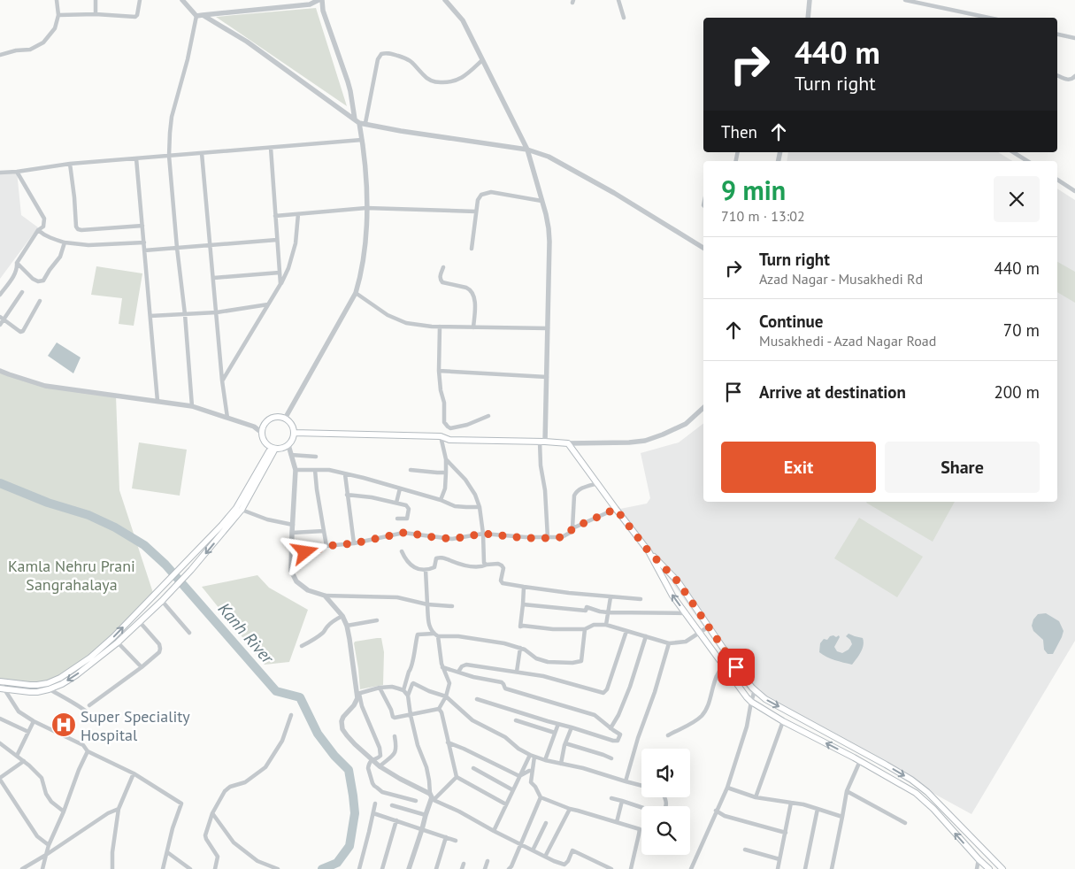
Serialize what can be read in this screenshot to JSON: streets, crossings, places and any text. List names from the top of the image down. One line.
{"water":["Kanh River"],"parks":["Kamla Nehru Prani Sangrahalaya"],"places":{"hospital":["Super Speciality Hospital"]},"page":{"turn":["440 m","Turn right"],"then":"Then","heading":["9 min","710 m · 13:02"],"list":[{"name":"Turn right","note":"Azad Nagar - Musakhedi Rd","value":"440 m"},{"name":"Continue","note":"Musakhedi - Azad Nagar Road","value":"70 m"},{"name":"Arrive at destination","value":"200 m"}],"buttons":["Exit","Share"]}}
